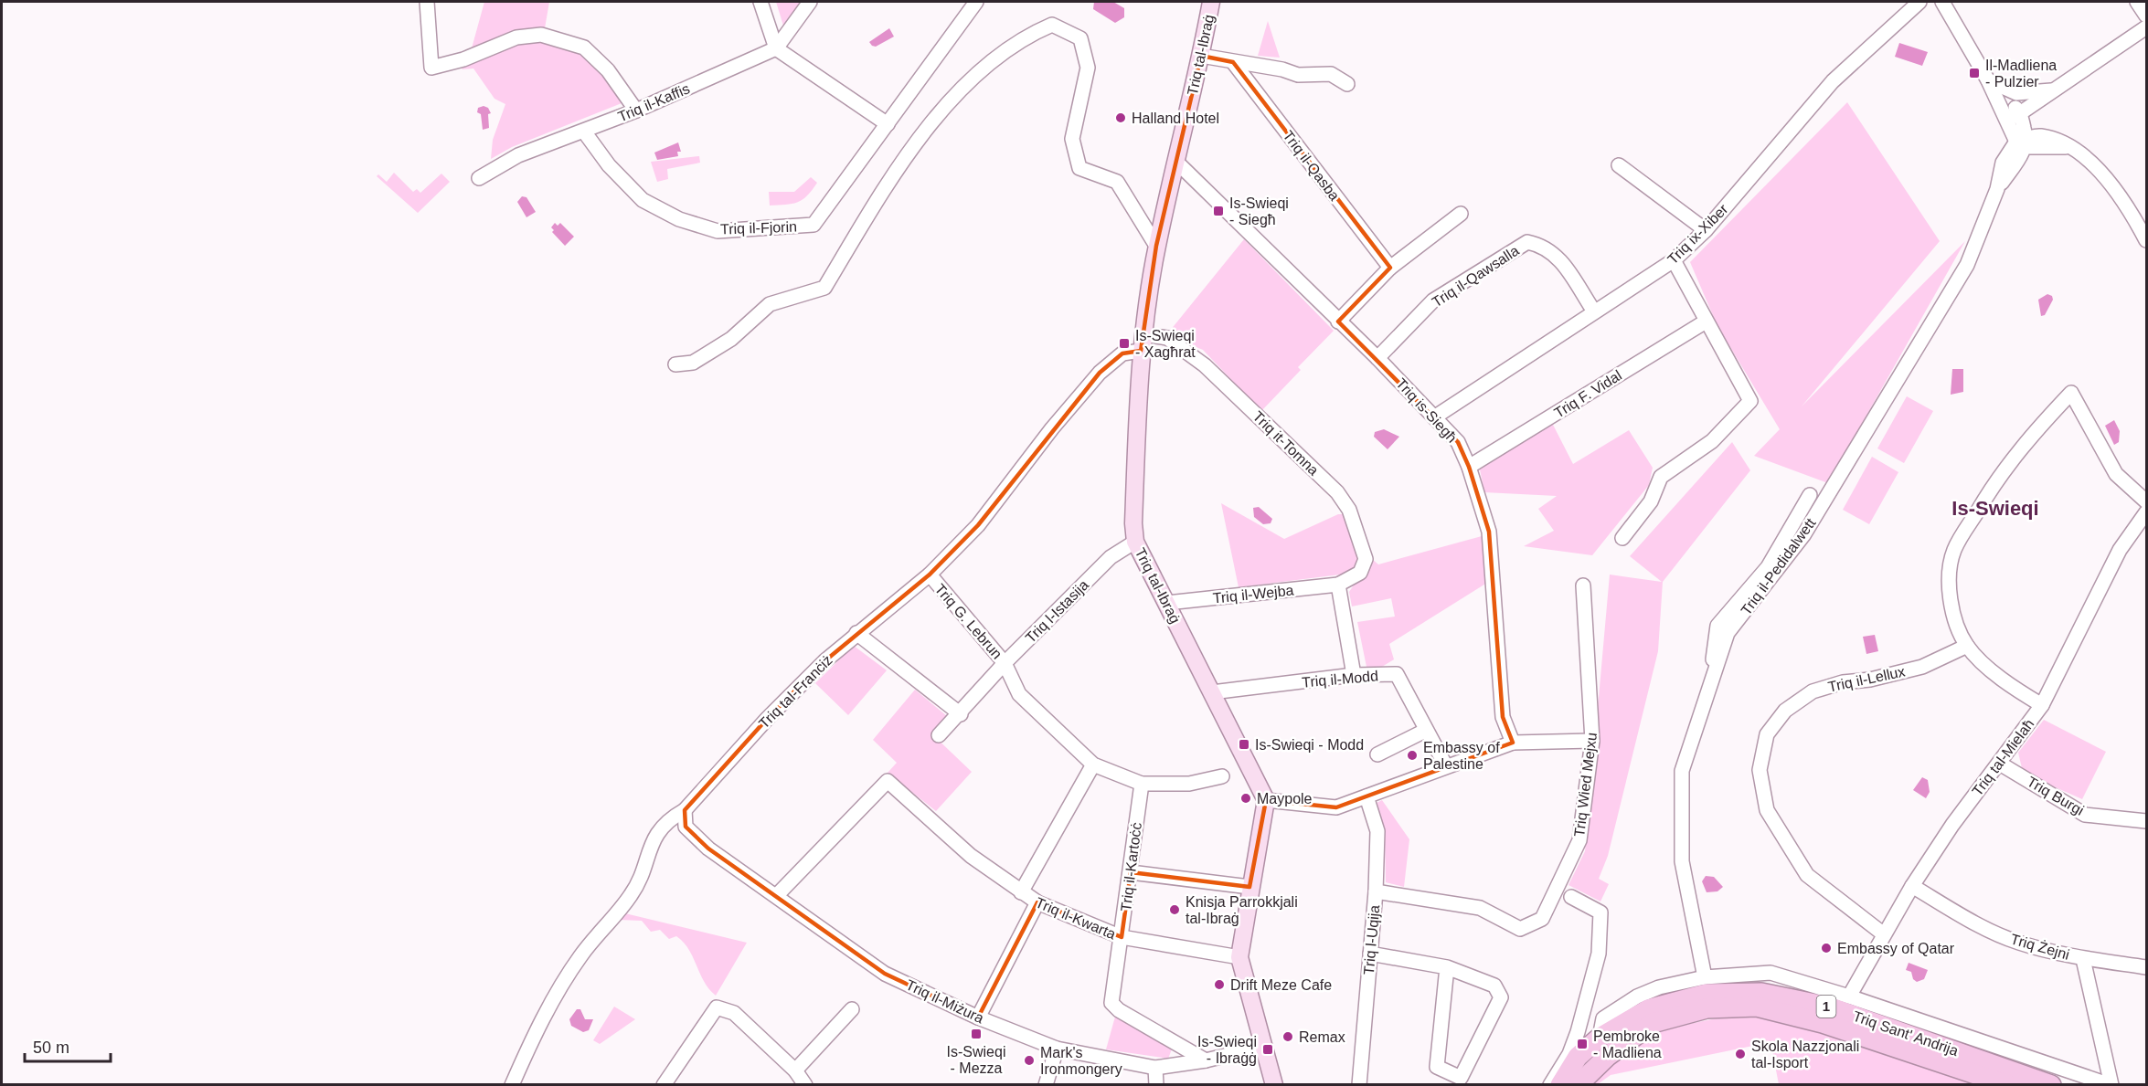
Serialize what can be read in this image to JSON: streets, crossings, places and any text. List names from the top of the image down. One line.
{"streets":{"highway":["1","Triq Sant' Andrija"],"main road":["Triq tal-Ibraġ"],"street":["Triq il-Kaffis","Triq il-Qasba","Triq il-Fjorin","Triq ix-Xiber","Triq il-Qawsalla","Triq F. Vidal","Triq is-Siegħ","Triq it-Tomna","Triq il-Pedidalwett","Triq il-Wejba","Triq l-Istasija","Triq G. Lebrun","Triq il-Modd","Triq il-Lellux","Triq tal-Franċiż","Triq tal-Mielaħ","Triq Wied Mejxu","Triq Burgi","Triq il-Kartoċċ","Triq il-Kwarta","Triq l-Uqija","Triq Żejni","Triq il-Miżura"]},"crossings":[["Triq tal-Ibraġ","Triq is-Siegħ"],["Triq tal-Ibraġ","Triq it-Tomna"],["Triq tal-Ibraġ","Triq il-Wejba"],["Triq tal-Ibraġ","Triq l-Istasija"],["Triq tal-Ibraġ","Triq il-Modd"],["Triq tal-Ibraġ","Triq tal-Franċiż"],["Triq il-Kaffis","Triq il-Fjorin"],["Triq ix-Xiber","Triq il-Qawsalla"],["Triq ix-Xiber","Triq is-Siegħ"],["Triq il-Qawsalla","Triq is-Siegħ"],["Triq F. Vidal","Triq is-Siegħ"],["Triq it-Tomna","Triq il-Wejba"],["Triq it-Tomna","Triq tal-Franċiż"],["Triq l-Istasija","Triq G. Lebrun"],["Triq G. Lebrun","Triq tal-Franċiż"],["Triq G. Lebrun","Triq il-Kartoċċ"],["Triq il-Lellux","Triq tal-Mielaħ"],["Triq tal-Franċiż","Triq il-Miżura"],["Triq tal-Mielaħ","Triq Burgi"],["Triq tal-Mielaħ","Triq Żejni"],["Triq Wied Mejxu","Triq l-Uqija"],["Triq il-Kartoċċ","Triq il-Kwarta"],["Triq il-Kartoċċ","Triq il-Miżura"],["Triq il-Kwarta","Triq il-Miżura"]],"districts":["Is-Swieqi"],"places":{"transit":["Il-Madliena - Pulzier","Is-Swieqi - Siegħ","Is-Swieqi - Xagħrat","Is-Swieqi - Modd","Is-Swieqi - Mezza","Pembroke - Madliena","Is-Swieqi - Ibraġġ"],"other":["Halland Hotel","Embassy of Palestine","Maypole","Knisja Parrokkjali tal-Ibraġ","Embassy of Qatar","Drift Meze Cafe","Remax","Skola Nazzjonali tal-Isport","Mark's Ironmongery"]},"scale_bar":"50 m"}
